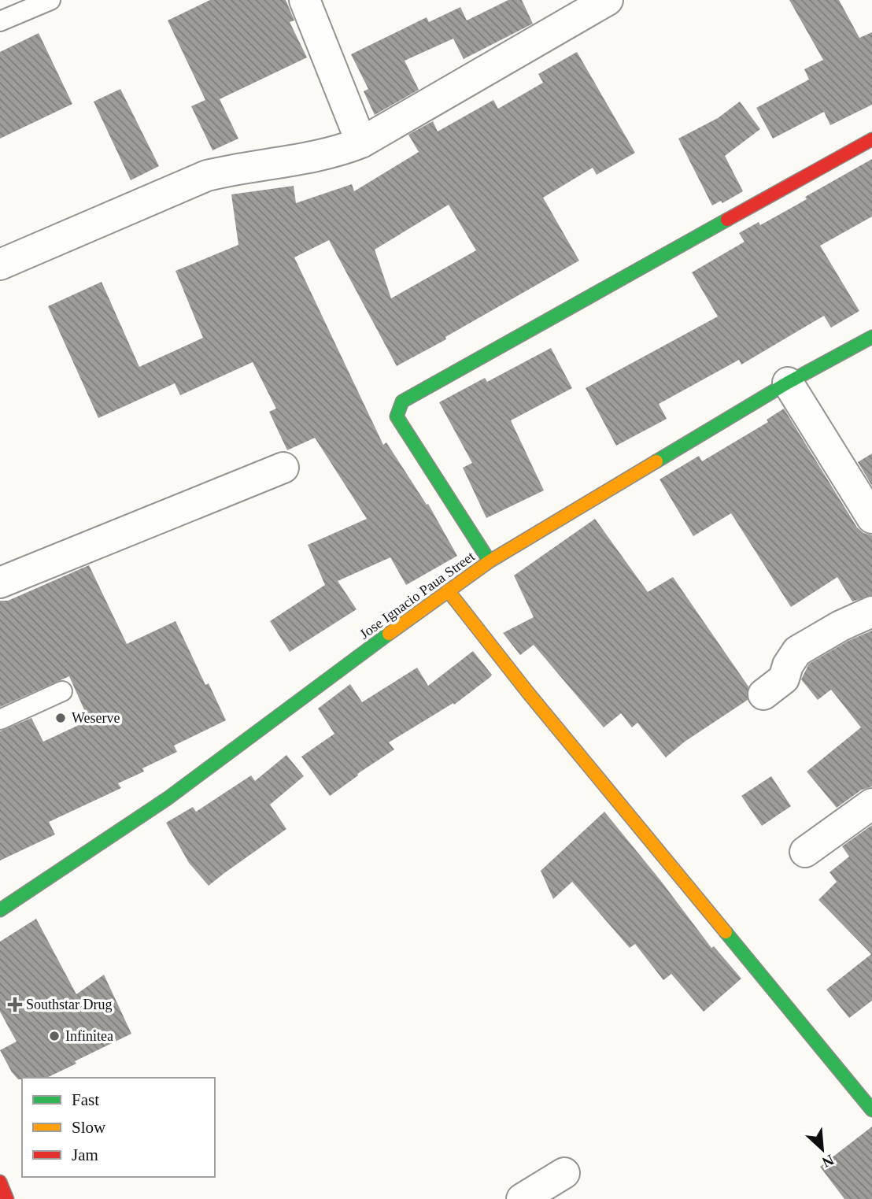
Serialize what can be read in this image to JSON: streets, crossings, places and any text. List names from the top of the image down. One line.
{"streets":{"main road":["Jose Ignacio Paua Street"]},"places":{"other":["Weserve","Infinitea"],"health":["Southstar Drug"]},"legend":["Fast","Slow","Jam"],"north":"bottom right"}
